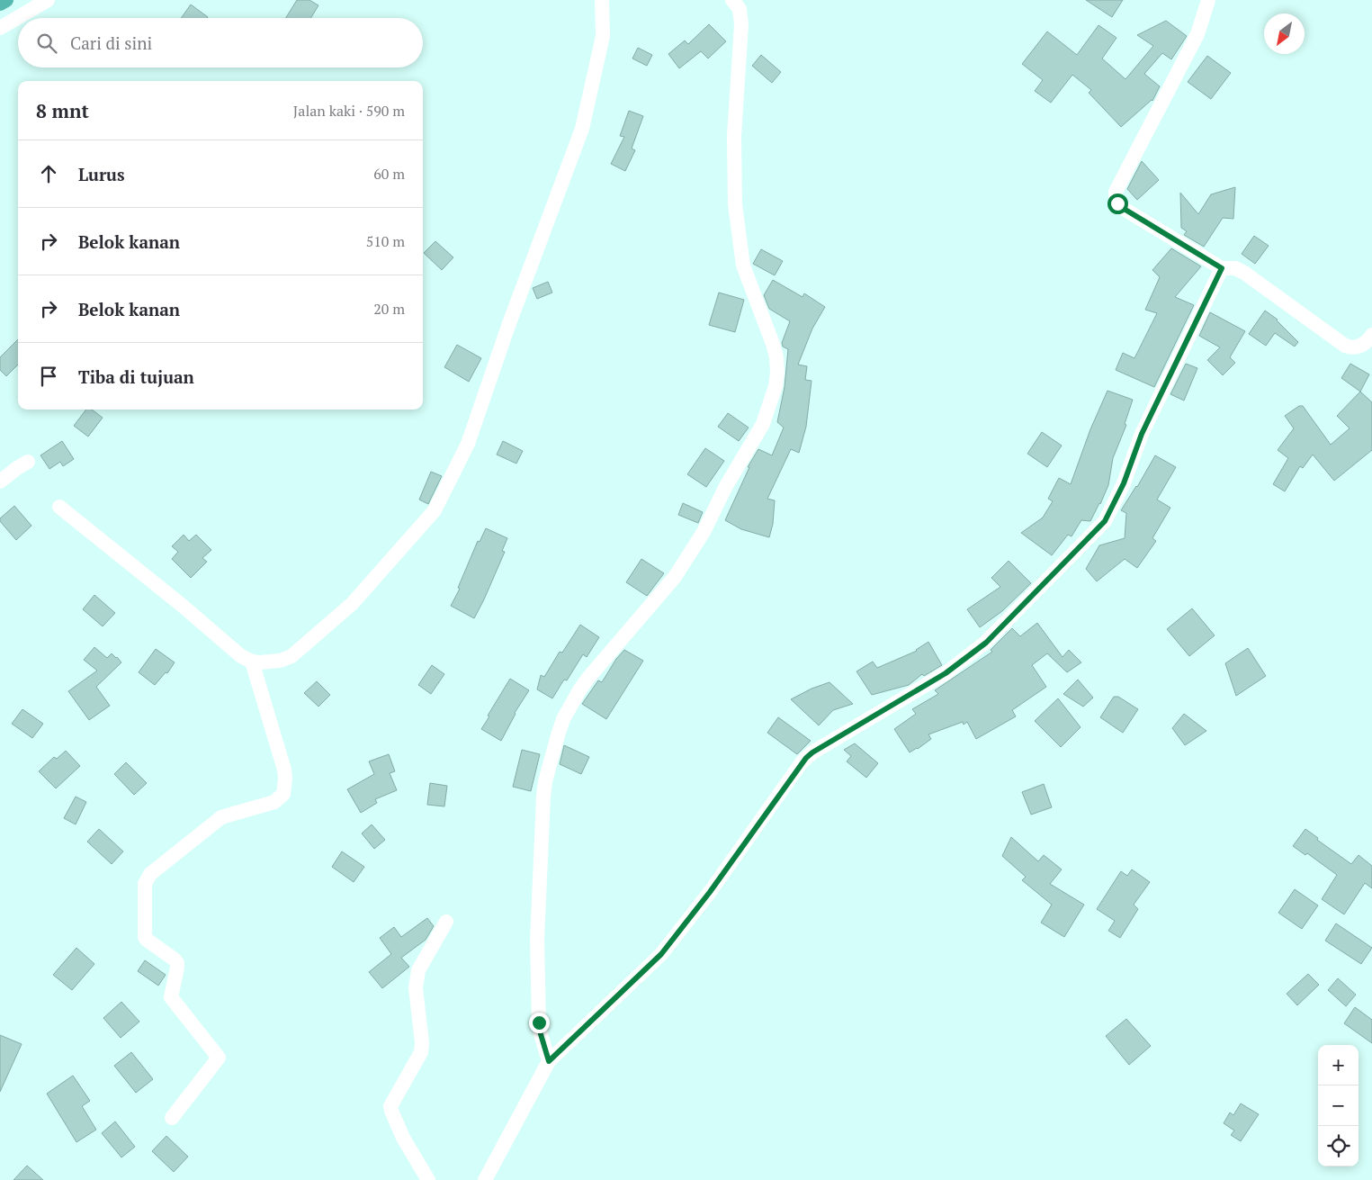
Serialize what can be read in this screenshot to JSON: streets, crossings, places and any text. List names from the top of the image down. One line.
{"north":"bottom left","page":{"search":"Cari di sini","heading":["8 mnt","Jalan kaki · 590 m"],"list":[["Lurus","60 m"],["Belok kanan","510 m"],["Belok kanan","20 m"],"Tiba di tujuan"],"map_buttons":["+","−"]}}
